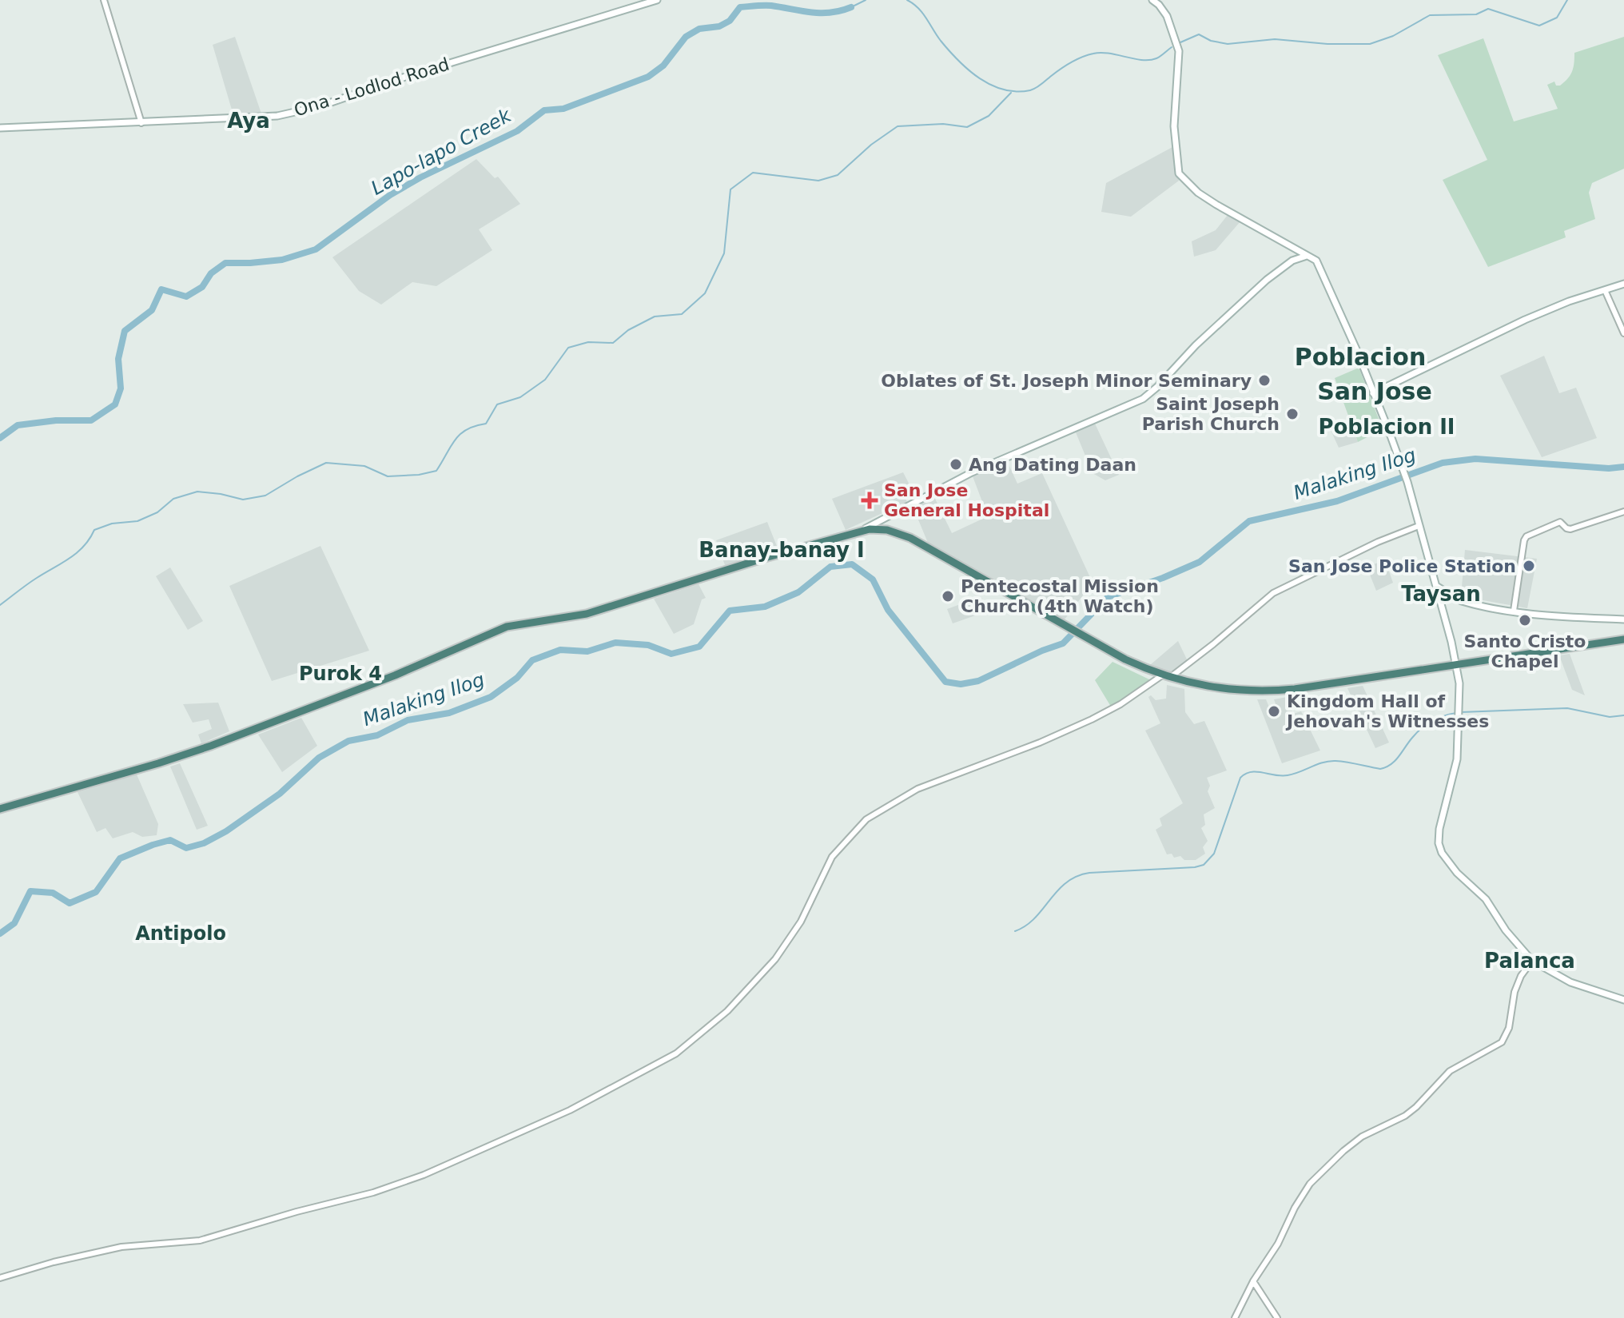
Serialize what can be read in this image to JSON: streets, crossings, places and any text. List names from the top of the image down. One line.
{"streets":{"main road":["Ona - Lodlod Road"]},"districts":["Aya","Poblacion","San Jose","Poblacion II","Banay-banay Ⅰ","Taysan","Purok 4","Antipolo","Palanca"],"water":["Lapo-lapo Creek","Malaking Ilog"],"places":{"other":["Oblates of St. Joseph Minor Seminary","Saint Joseph Parish Church","Ang Dating Daan","San Jose Police Station","Pentecostal Mission Church (4th Watch)","Santo Cristo Chapel","Kingdom Hall of Jehovah's Witnesses"],"health":["San Jose General Hospital"]}}
